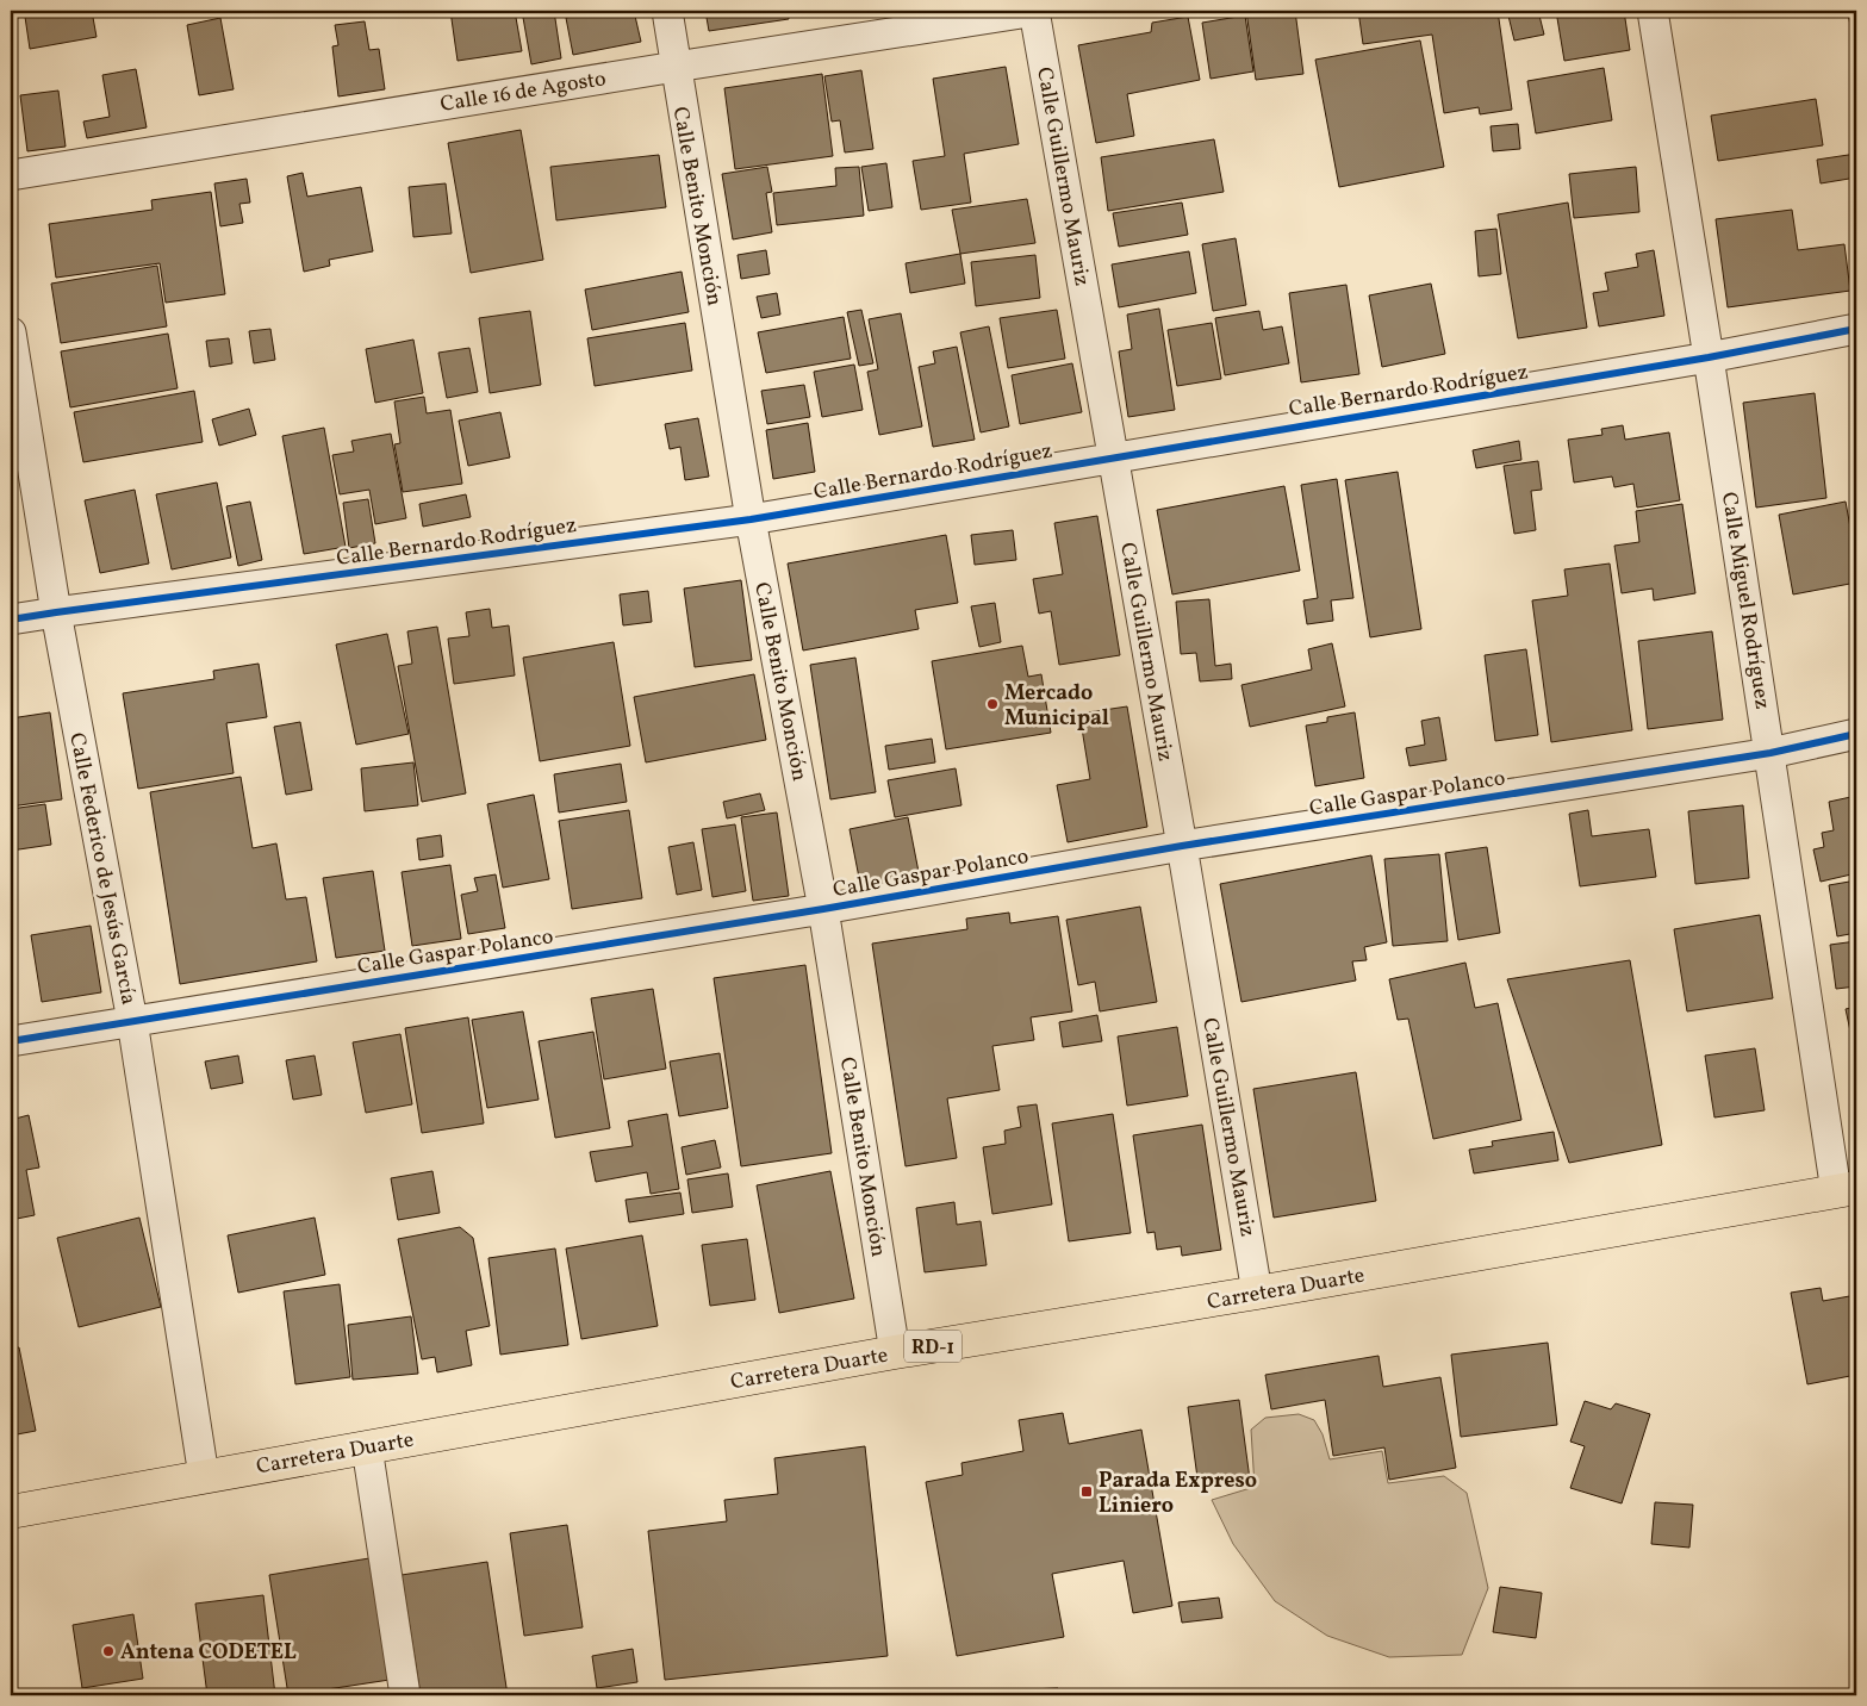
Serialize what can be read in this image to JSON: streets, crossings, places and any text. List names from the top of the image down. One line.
{"streets":{"main road":["Carretera Duarte","RD-1"],"street":["Calle 16 de Agosto","Calle Guillermo Mauriz","Calle Benito Monción","Calle Bernardo Rodríguez","Calle Miguel Rodríguez","Calle Gaspar Polanco","Calle Federico de Jesús García"]},"crossings":[["Calle 16 de Agosto","Calle Guillermo Mauriz"],["Calle 16 de Agosto","Calle Benito Monción"],["Calle Guillermo Mauriz","Calle Bernardo Rodríguez"],["Calle Guillermo Mauriz","Calle Gaspar Polanco"],["Calle Guillermo Mauriz","Carretera Duarte"],["Calle Benito Monción","Calle Bernardo Rodríguez"],["Calle Benito Monción","Calle Gaspar Polanco"],["Calle Benito Monción","Carretera Duarte"],["Calle Bernardo Rodríguez","Calle Miguel Rodríguez"],["Calle Bernardo Rodríguez","Calle Federico de Jesús García"],["Calle Miguel Rodríguez","Calle Gaspar Polanco"],["Calle Miguel Rodríguez","Carretera Duarte"],["Calle Gaspar Polanco","Calle Federico de Jesús García"],["Calle Federico de Jesús García","Carretera Duarte"]],"places":{"other":["Mercado Municipal","Antena CODETEL"],"transit":["Parada Expreso Liniero"]}}
